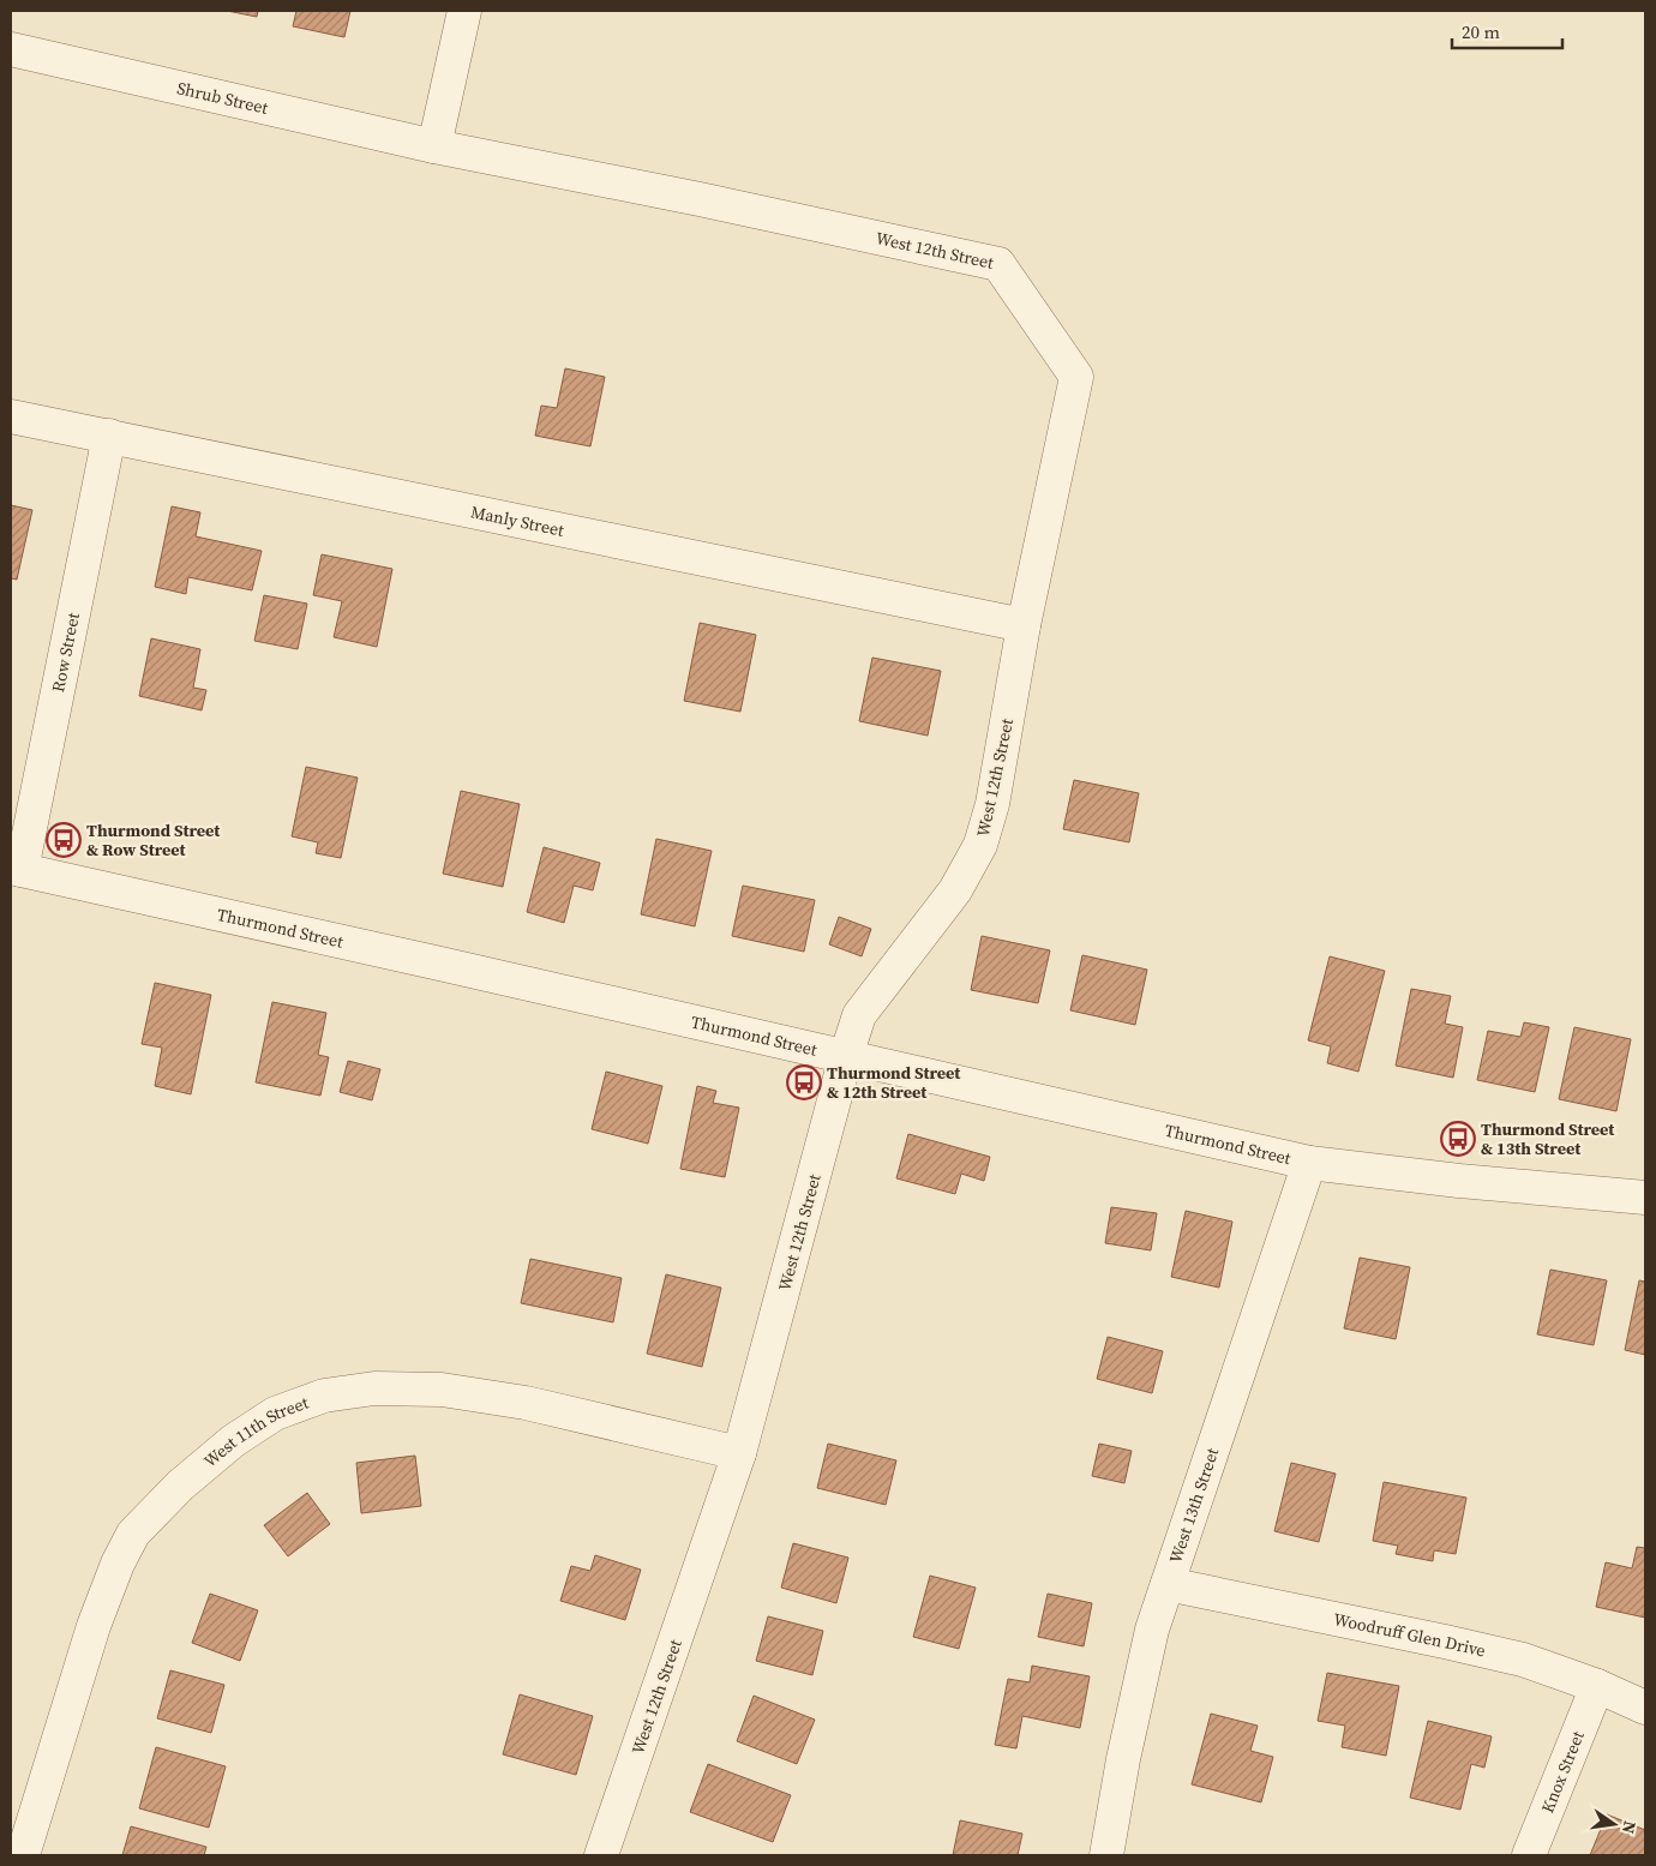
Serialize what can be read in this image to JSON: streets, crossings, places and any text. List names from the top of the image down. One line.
{"streets":{"street":["Shrub Street","West 12th Street","Manly Street","Row Street","Thurmond Street","West 11th Street","West 13th Street","Woodruff Glen Drive","Knox Street"]},"crossings":[["Shrub Street","West 12th Street"],["West 12th Street","Manly Street"],["West 12th Street","Thurmond Street"],["West 12th Street","West 11th Street"],["Manly Street","Row Street"],["Row Street","Thurmond Street"],["Thurmond Street","West 13th Street"],["West 13th Street","Woodruff Glen Drive"],["Woodruff Glen Drive","Knox Street"]],"places":{"bus stop":["Thurmond Street & Row Street","Thurmond Street & 12th Street","Thurmond Street & 13th Street"]},"scale_bar":"20 m","north":"right"}
